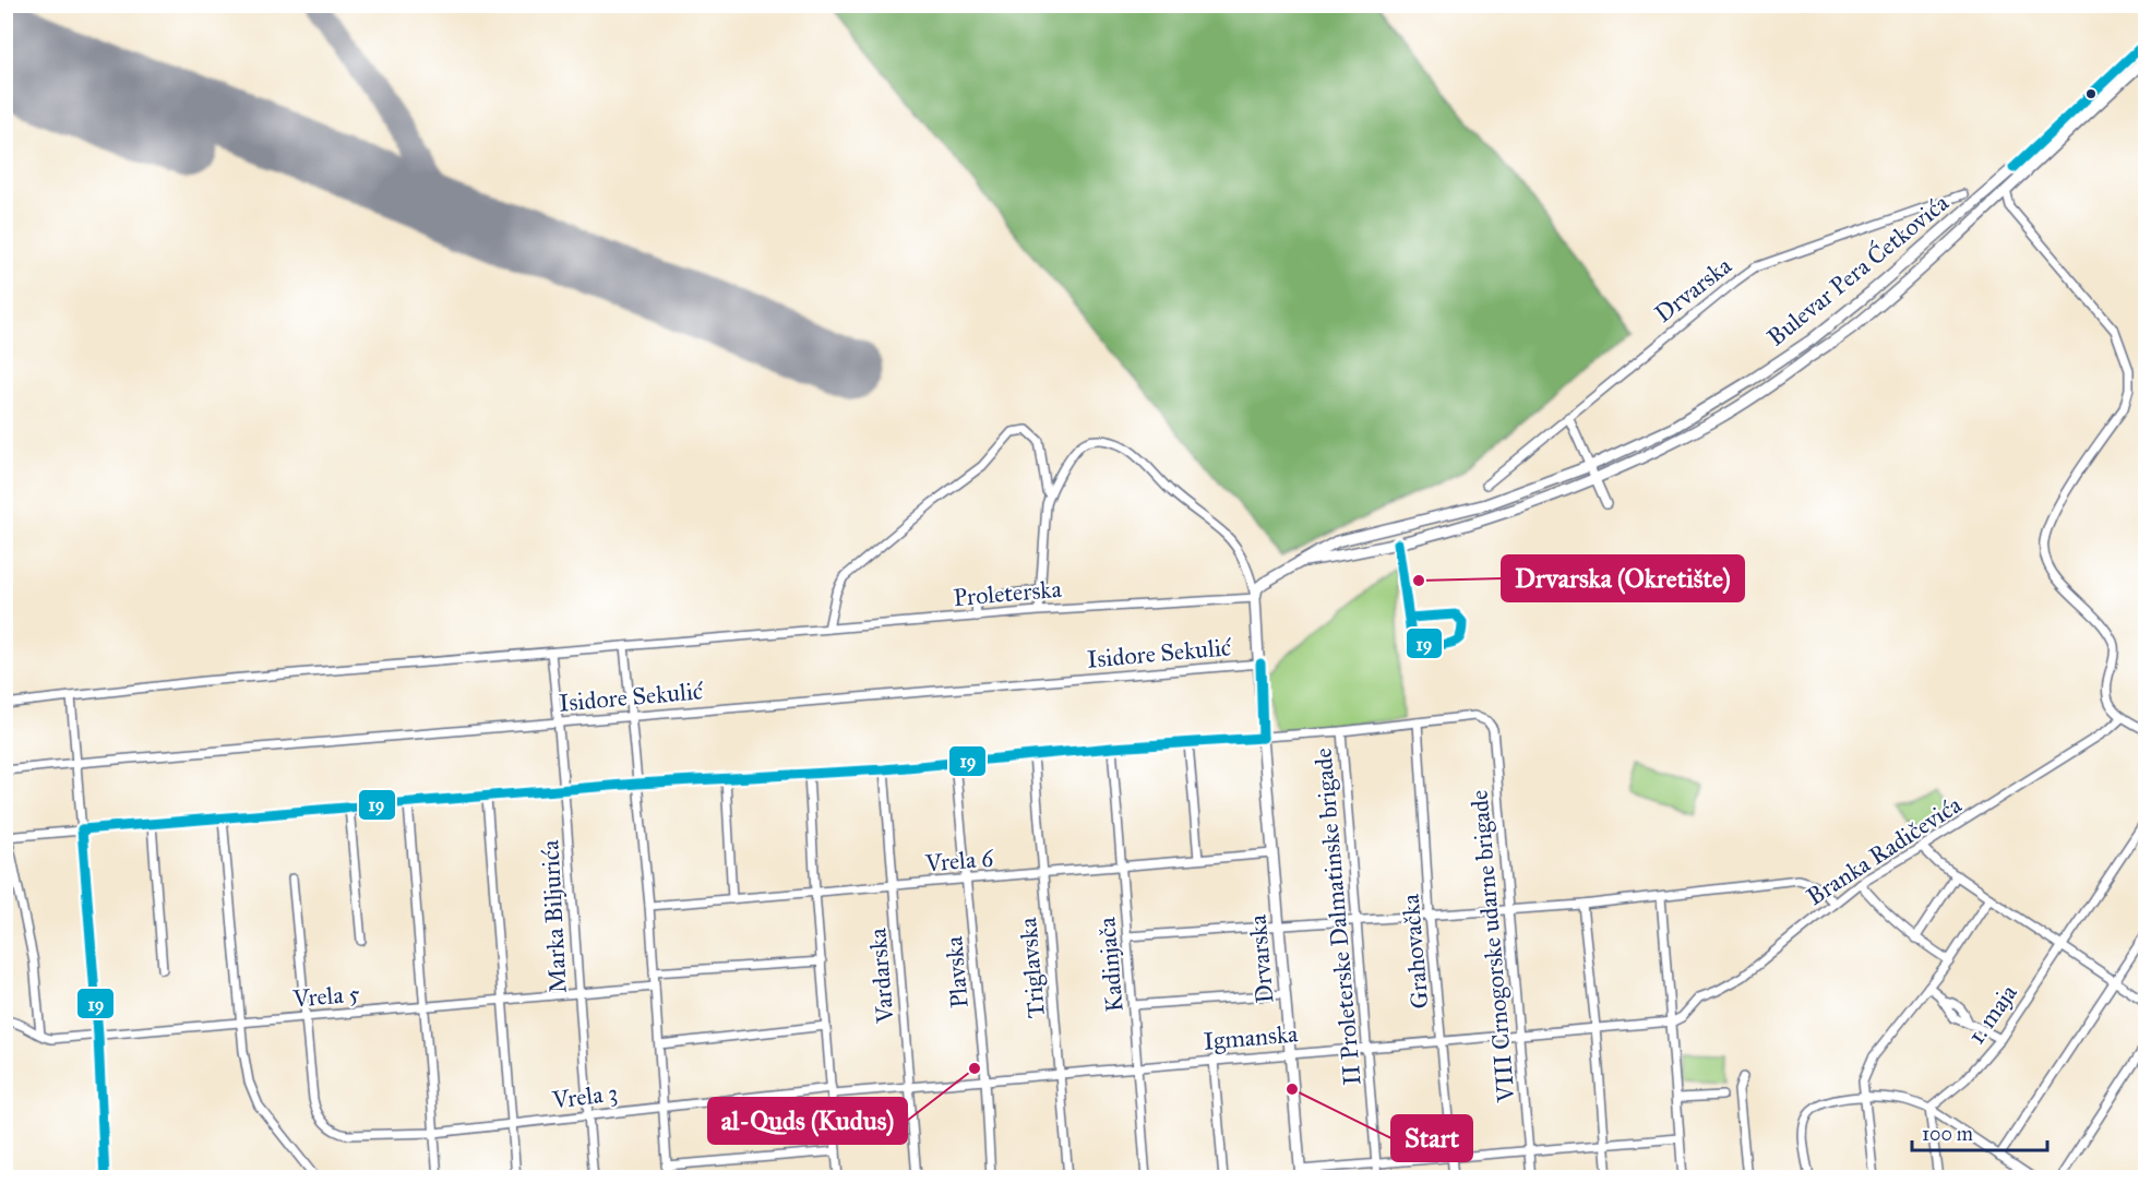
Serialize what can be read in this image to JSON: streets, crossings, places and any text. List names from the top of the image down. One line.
{"streets":{"main road":["Bulevar Pera Ćetkovića","Drvarska"],"street":["Proleterska","Isidore Sekulić","Branka Radičevića","Vrela 6","Marka Biljurića","II Proleterske Dalmatinske brigade","VIII Crnogorske udarne brigade","Grahovačka","Kadinjača","Triglavska","Plavska","Vardarska","Vrela 5","1. maja","Igmanska","Vrela 3"]},"crossings":[["Bulevar Pera Ćetkovića","Proleterska"],["Drvarska","Vrela 6"],["Drvarska","Igmanska"],["Proleterska","Marka Biljurića"],["Isidore Sekulić","Marka Biljurića"],["Branka Radičevića","Igmanska"],["Vrela 6","Kadinjača"],["Vrela 6","Triglavska"],["Vrela 6","Plavska"],["Vrela 6","Vardarska"],["Marka Biljurića","Vrela 5"],["Marka Biljurića","Vrela 3"],["II Proleterske Dalmatinske brigade","Igmanska"],["VIII Crnogorske udarne brigade","Grahovačka"],["VIII Crnogorske udarne brigade","Igmanska"],["Grahovačka","Igmanska"],["Kadinjača","Igmanska"],["Triglavska","Igmanska"],["Plavska","Igmanska"],["Vardarska","Igmanska"],["Vrela 5","Vrela 3"],["Igmanska","Vrela 3"]],"places":["Drvarska (Okretište)","al-Quds (Kudus)","Start"],"lines":["transit line 19"],"scale_bar":"100 m"}
